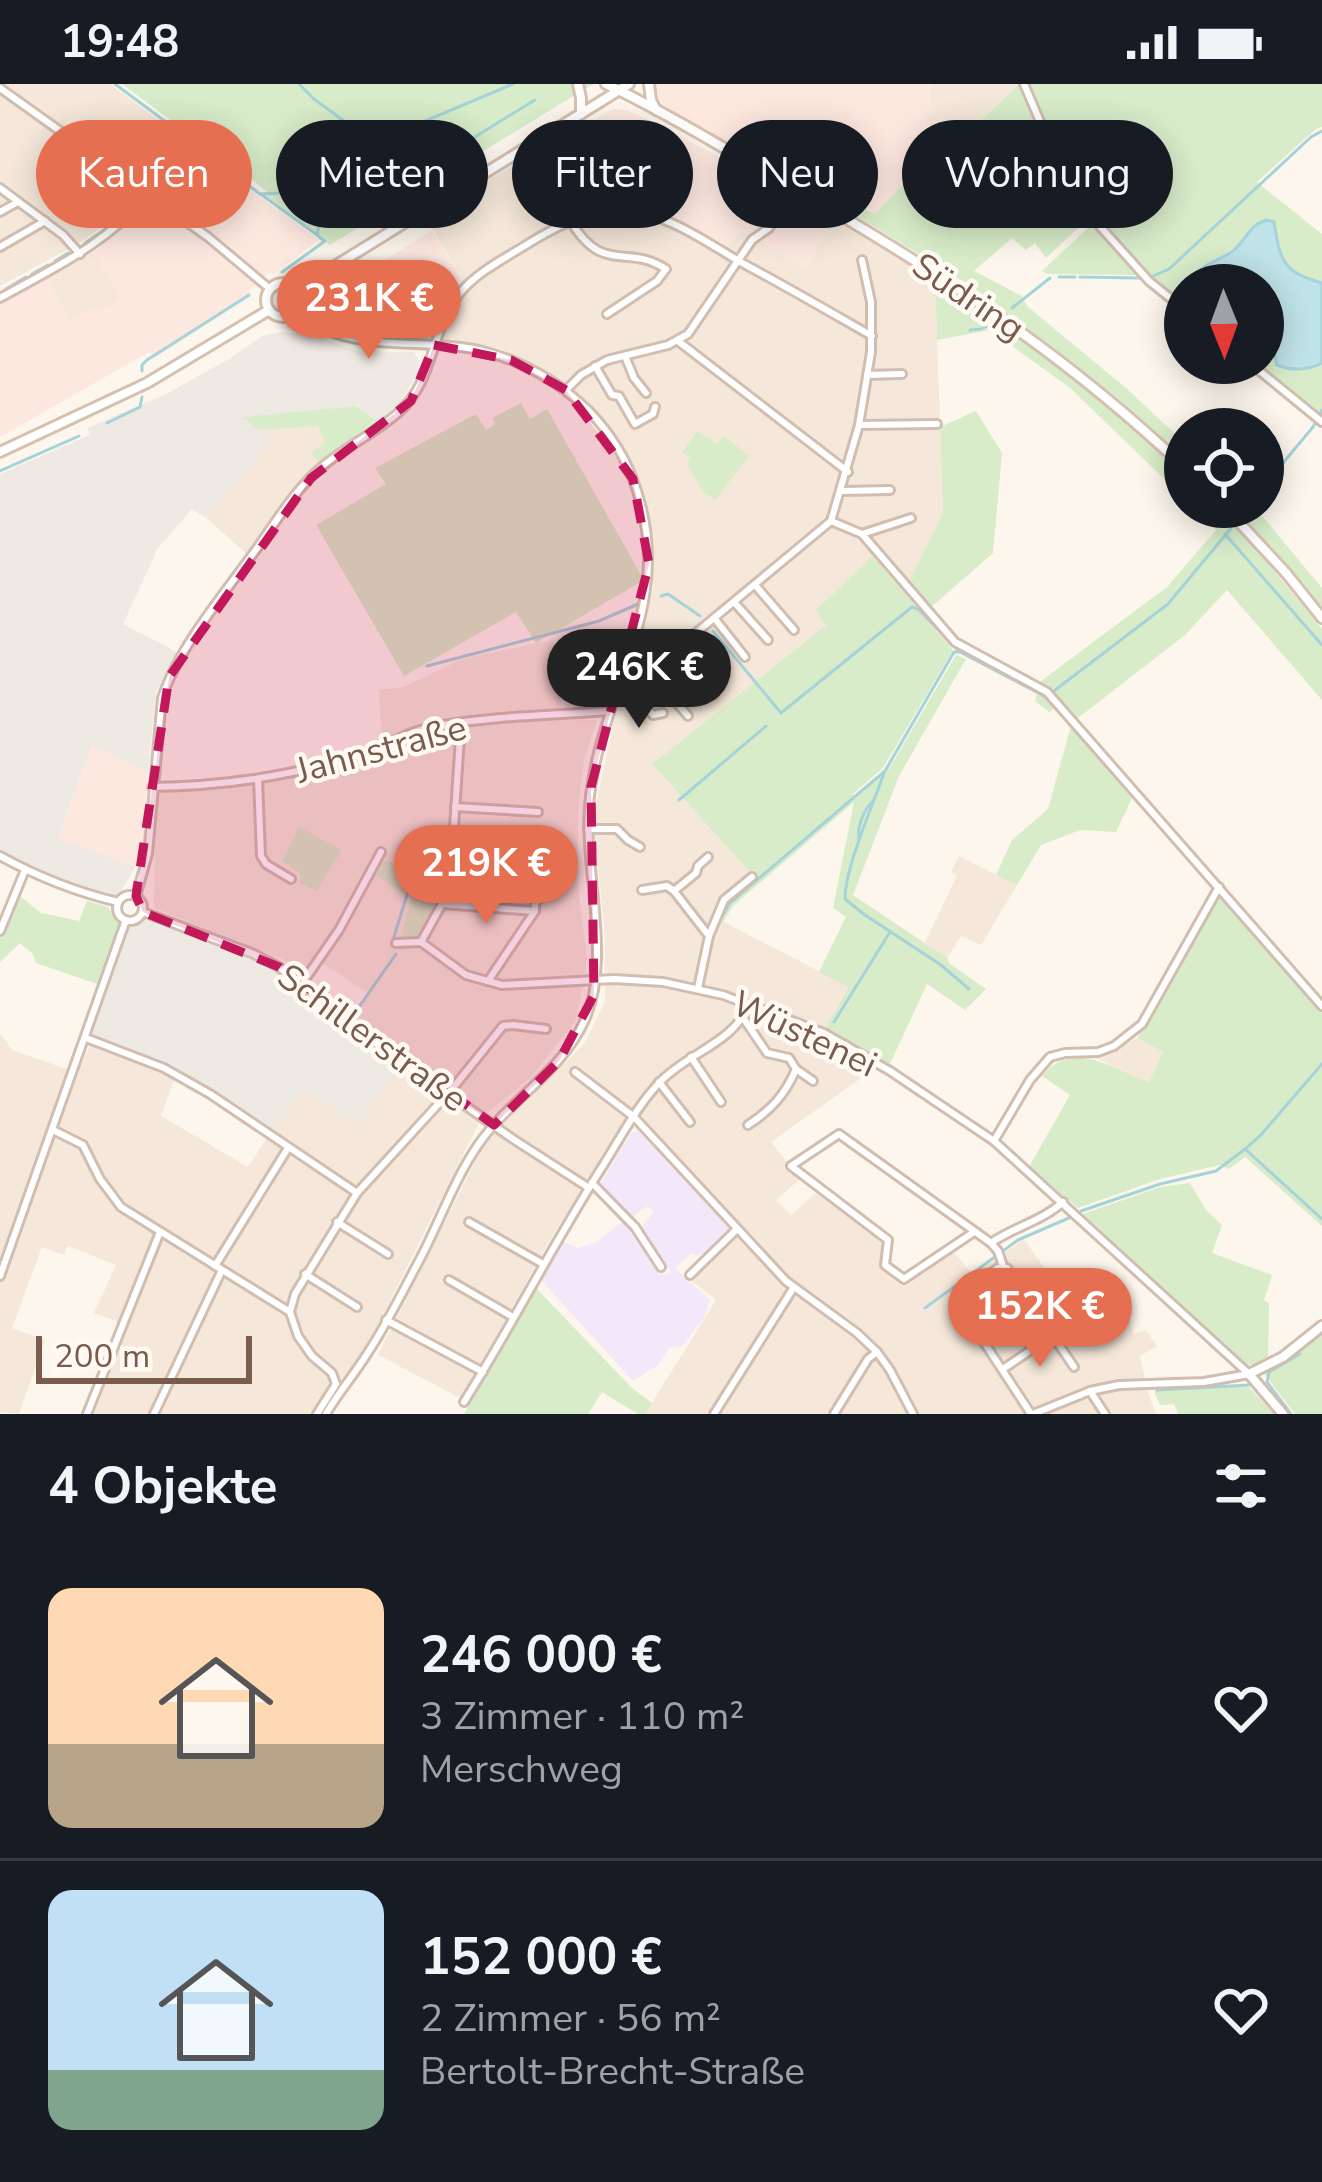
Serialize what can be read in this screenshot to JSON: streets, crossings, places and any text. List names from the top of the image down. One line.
{"streets":{"main road":["Südring"],"street":["Jahnstraße","Wüstenei","Schillerstraße"]},"scale_bar":"200 m","north":"bottom","page":{"status":"19:48","chip":["Kaufen","Mieten","Filter","Neu","Wohnung"],"price":["231K €","246K €","219K €","152K €"],"scale":"200 m","heading":"4 Objekte","list":[{"name":"246 000 €","note":"3 Zimmer · 110 m² · Merschweg"},{"name":"152 000 €","note":"2 Zimmer · 56 m² · Bertolt-Brecht-Straße"}]}}
